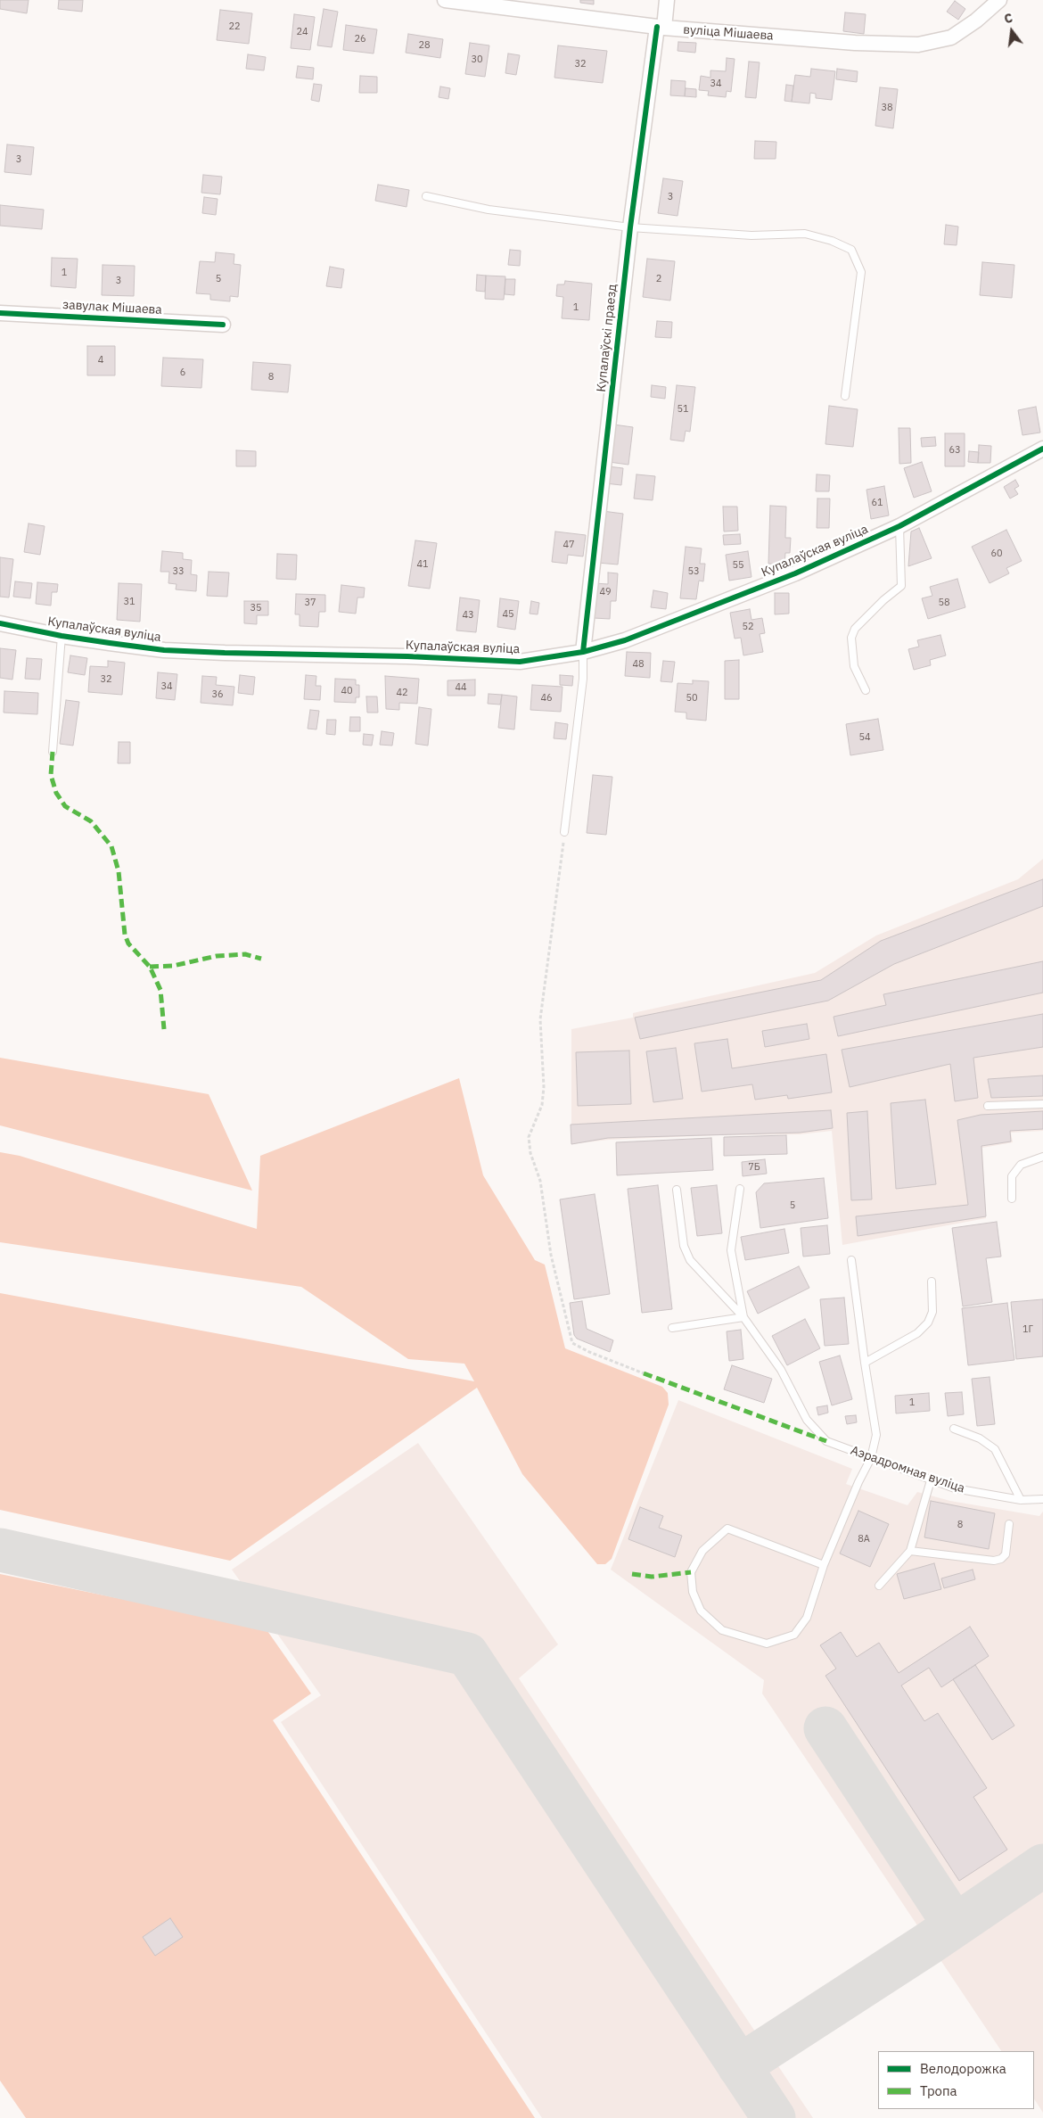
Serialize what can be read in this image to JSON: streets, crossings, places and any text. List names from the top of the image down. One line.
{"streets":{"street":["вуліца Мішаева","завулак Мішаева","Купалаўскі праезд","Купалаўская вуліца"],"lane":["Аэрадромная вуліца"]},"crossings":[["вуліца Мішаева","Купалаўскі праезд"],["Купалаўскі праезд","Купалаўская вуліца"]],"house_numbers":["22","24","26","28","30","32","34","38","3","3","1","5","2","3","1","4","6","8","51","63","61","47","60","41","55","33","53","49","31","37","58","35","45","43","52","48","32","34","44","40","42","36","46","50","54","7Б","5","1Г","1","8","8А"],"legend":["Велодорожка","Тропа"],"north":"top"}
